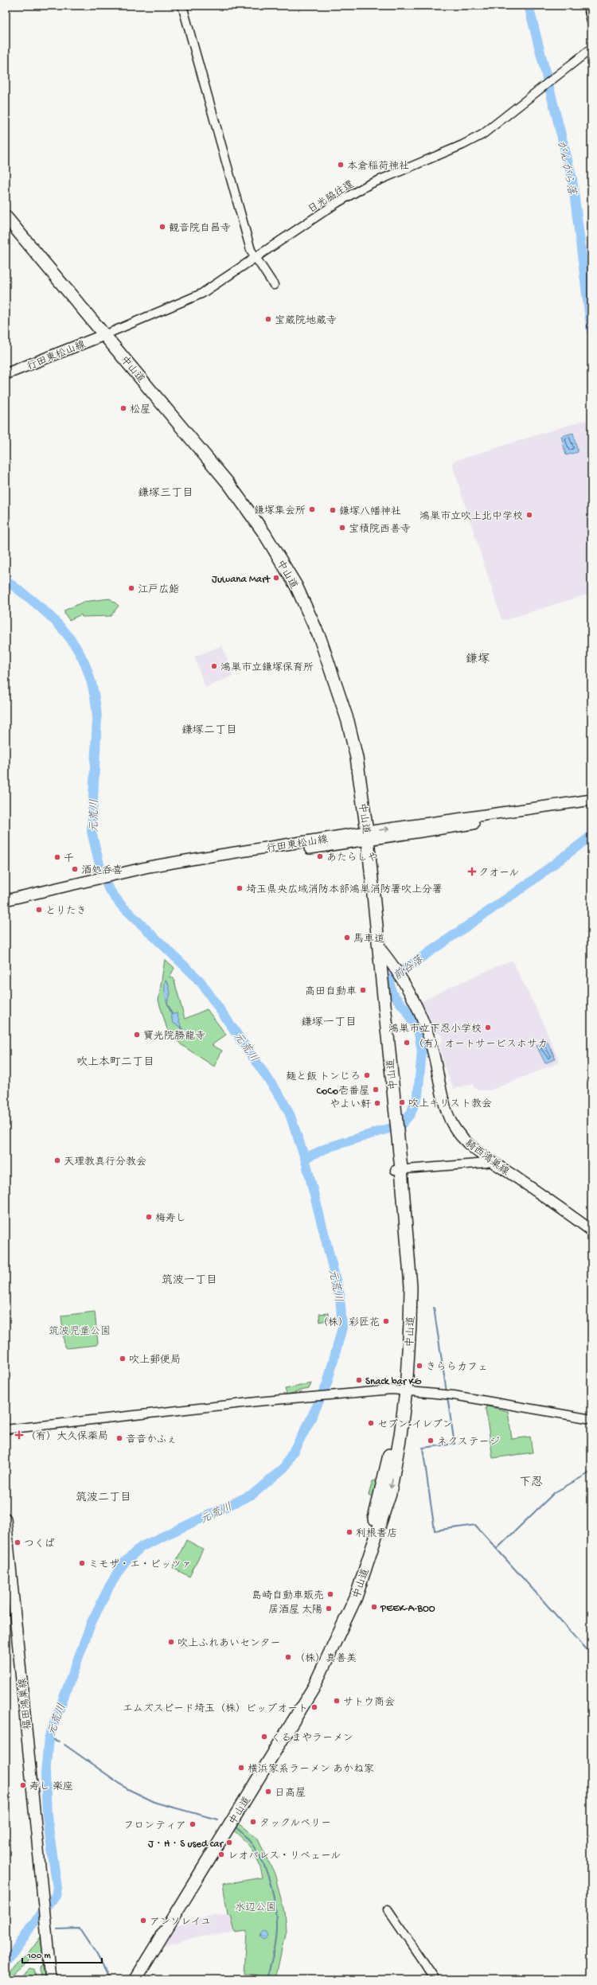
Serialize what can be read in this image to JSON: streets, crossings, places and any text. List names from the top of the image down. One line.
{"streets":{"highway":["中山道"],"main road":["行田東松山線","騎西鴻巣線","福田鴻巣線"],"street":["日光脇往還"]},"crossings":[["日光脇往還","行田東松山線"],["日光脇往還","中山道"],["行田東松山線","中山道"],["中山道","騎西鴻巣線"]],"districts":["鎌塚三丁目","鎌塚","鎌塚二丁目","鎌塚一丁目","吹上本町二丁目","筑波一丁目","下忍","筑波二丁目"],"water":["がんがら落","元荒川","前谷落"],"parks":["筑波児童公園","水辺公園"],"places":{"other":["本倉稲荷神社","観音院自昌寺","宝蔵院地蔵寺","松屋","鎌塚集会所","鎌塚八幡神社","鴻巣市立吹上北中学校","宝積院西善寺","Juwana Mart","江戸広鮨","鴻巣市立鎌塚保育所","あたらしや","千","酒処呑喜","埼玉県央広域消防本部鴻巣消防署吹上分署","とりたき","馬車道","高田自動車","鴻巣市立下忍小学校","寶光院勝龍寺","（有）オートサービスホサカ","麺と飯 トンじろ","CoCo壱番屋","吹上キリスト教会","やよい軒","天理教真行分教会","梅寿し","（株）彩匠花","吹上郵便局","きららカフェ","Snack bar KG","セブン-イレブン","音音かふぇ","ネクステージ","利根書店","つくば","ミモザ・エ・ピッツァ","島崎自動車販売","PEEK-A-BOO","居酒屋 太陽","吹上ふれあいセンター","（株）真善美","サトウ商会","エムズスピード埼玉（株）ビップオート","くるまやラーメン","横浜家系ラーメン あかね家","寿し 楽座","日高屋","タックルベリー","フロンティア","J・H・S used car","レオパレス・リベェール","アンソレイユ"],"health":["クオール","（有）大久保薬局"]},"scale_bar":"100 m"}
